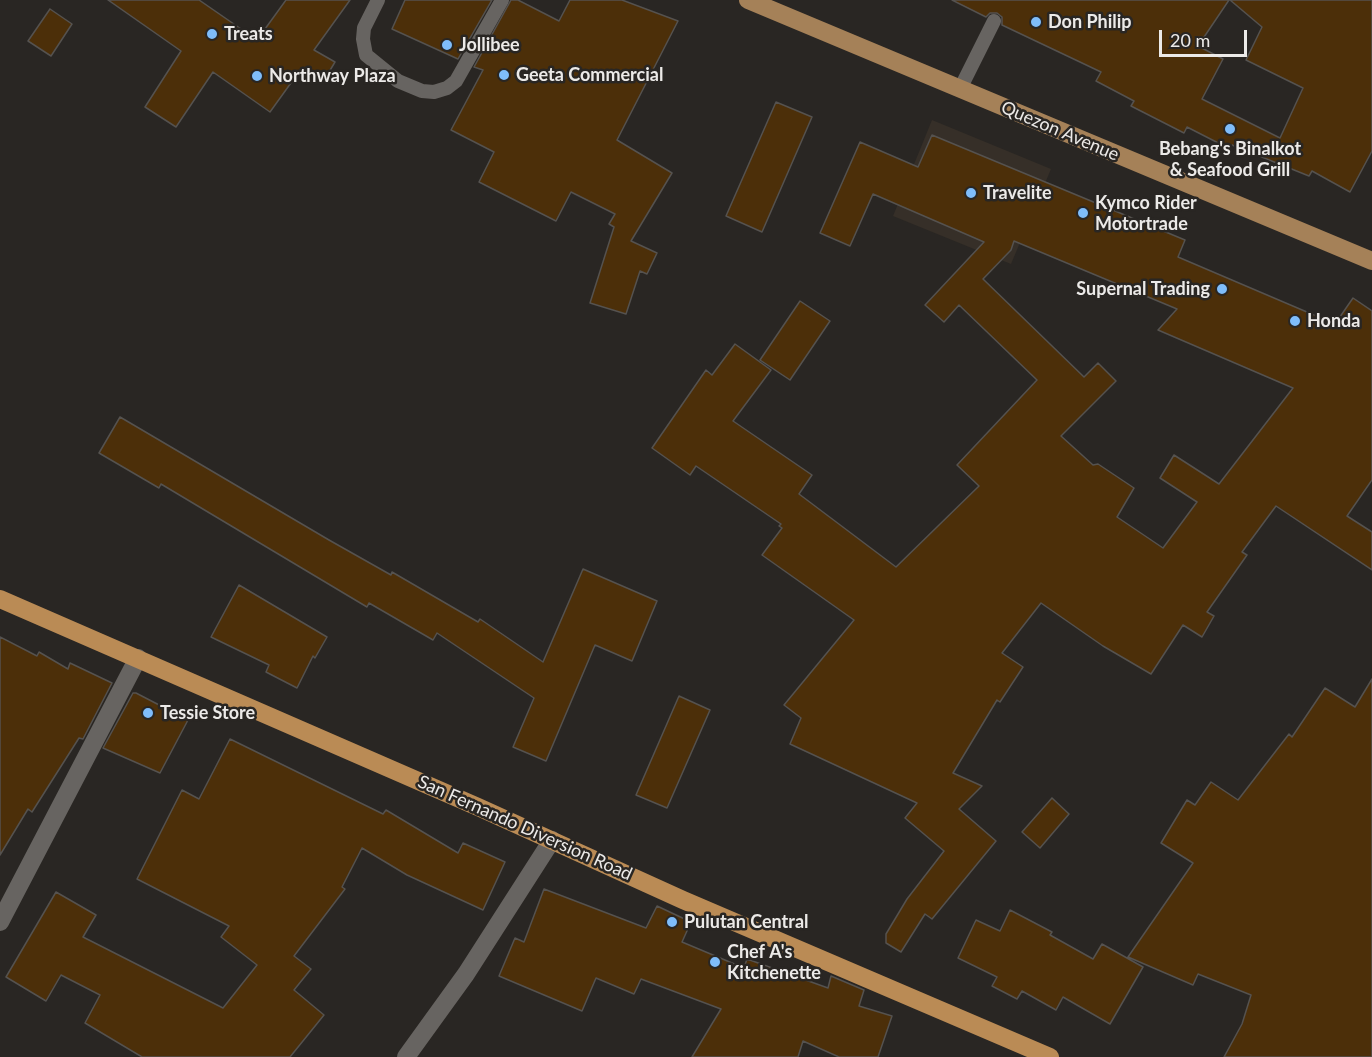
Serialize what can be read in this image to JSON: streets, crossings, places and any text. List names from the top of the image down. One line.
{"streets":{"highway":["San Fernando Diversion Road"],"main road":["Quezon Avenue"]},"places":["Don Philip","Treats","Jollibee","Geeta Commercial","Northway Plaza","Bebang's Binalkot & Seafood Grill","Travelite","Kymco Rider Motortrade","Supernal Trading","Honda","Tessie Store","Pulutan Central","Chef A's Kitchenette"],"scale_bar":"20 m"}
